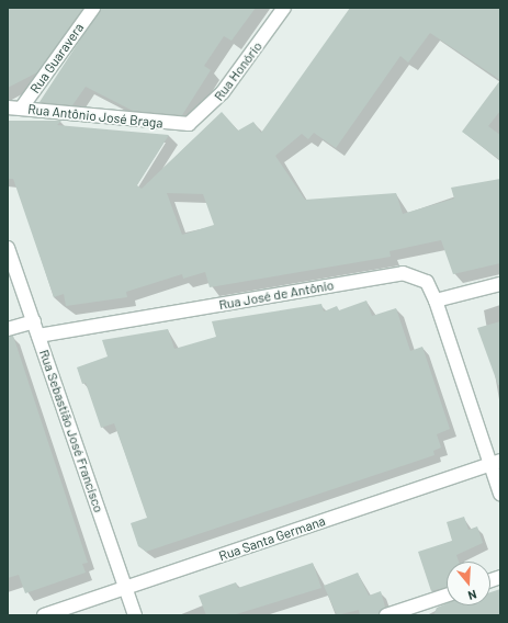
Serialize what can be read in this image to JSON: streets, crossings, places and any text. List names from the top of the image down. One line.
{"streets":{"street":["Rua Guaravera","Rua Honório","Rua Antônio José Braga","Rua José de Antônio","Rua Sebastião José Francisco","Rua Santa Germana"]},"crossings":[["Rua Guaravera","Rua Antônio José Braga"],["Rua Honório","Rua Antônio José Braga"],["Rua José de Antônio","Rua Sebastião José Francisco"],["Rua José de Antônio","Rua Santa Germana"],["Rua Sebastião José Francisco","Rua Santa Germana"]],"north":"bottom"}
